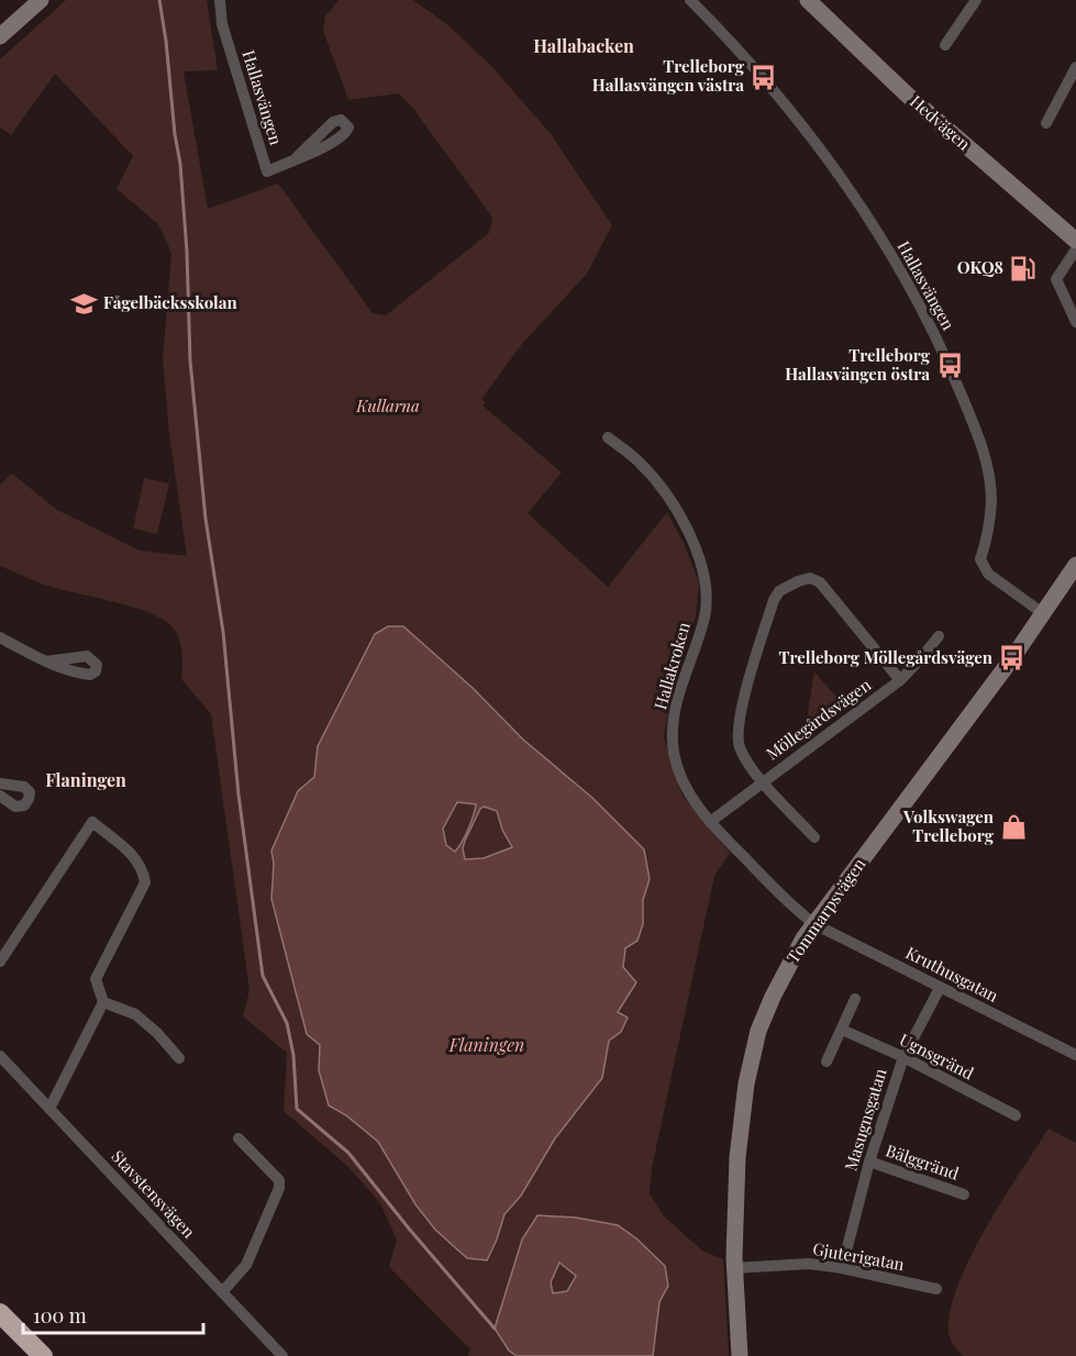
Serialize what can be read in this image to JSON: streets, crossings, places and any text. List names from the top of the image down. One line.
{"streets":{"street":["Hallasvängen","Hedvägen","Hallakroken","Möllegårdsvägen","Tommarpsvägen","Kruthusgatan","Ugnsgränd","Masugnsgatan","Bälggränd","Stavstensvägen","Gjuterigatan"]},"crossings":[["Hallasvängen","Tommarpsvägen"],["Hallakroken","Möllegårdsvägen"],["Hallakroken","Tommarpsvägen"],["Hallakroken","Kruthusgatan"],["Tommarpsvägen","Kruthusgatan"],["Tommarpsvägen","Gjuterigatan"],["Kruthusgatan","Masugnsgatan"],["Ugnsgränd","Masugnsgatan"],["Masugnsgatan","Bälggränd"],["Masugnsgatan","Gjuterigatan"]],"districts":["Hallabacken","Flaningen"],"water":["Flaningen"],"parks":["Kullarna"],"places":{"bus stop":["Trelleborg Hallasvängen västra","Trelleborg Hallasvängen östra","Trelleborg Möllegårdsvägen"],"fuel station":["OKQ8"],"school or university":["Fågelbäcksskolan"],"shop":["Volkswagen Trelleborg"]},"scale_bar":"100 m"}
